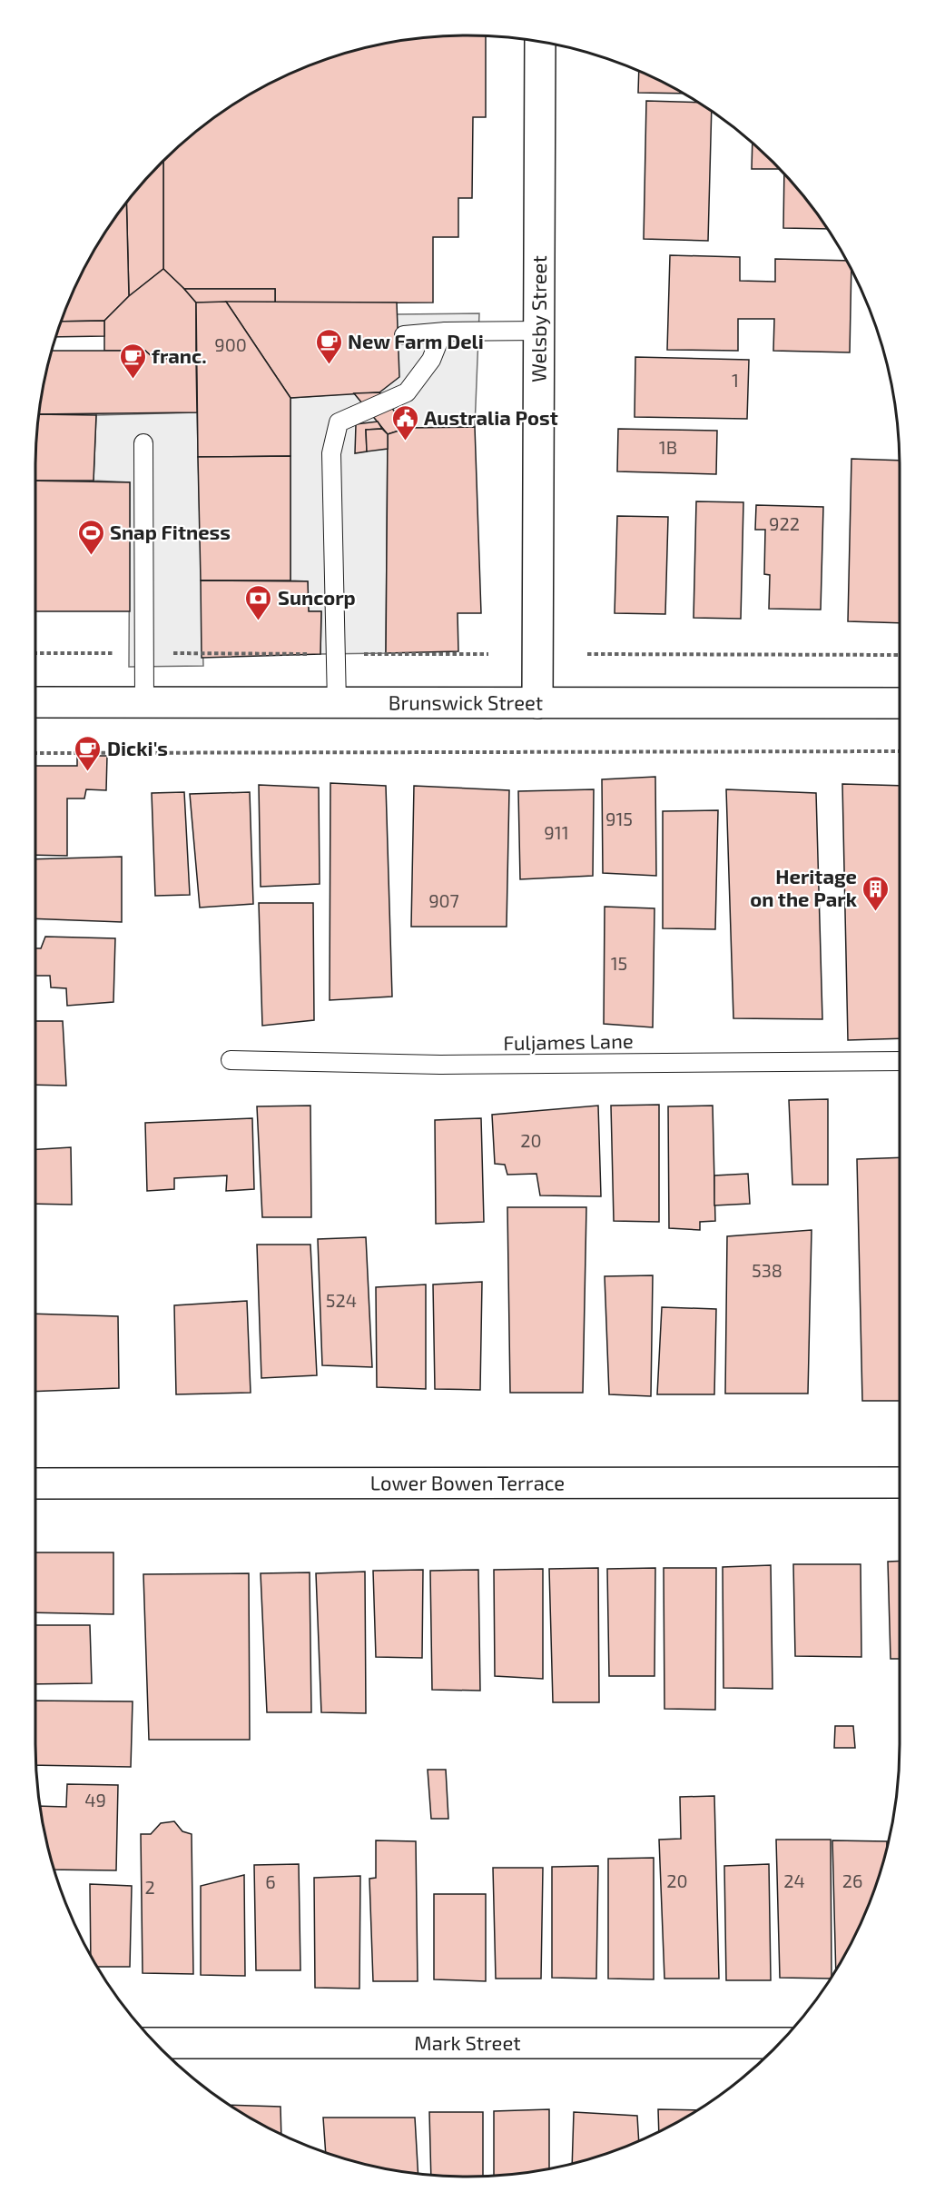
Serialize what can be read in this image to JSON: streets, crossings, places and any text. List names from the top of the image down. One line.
{"streets":{"street":["Welsby Street","Brunswick Street","Lower Bowen Terrace","Mark Street"],"lane":["Fuljames Lane"]},"crossings":[["Welsby Street","Brunswick Street"]],"places":{"cafe":["New Farm Deli","franc.","Dicki's"],"public building":["Australia Post"],"sports":["Snap Fitness"],"bank":["Suncorp"],"building":["Heritage on the Park"]},"house_numbers":["900","1","1B","922","915","911","907","15","20","538","524","49","20","24","26","6","2"]}
